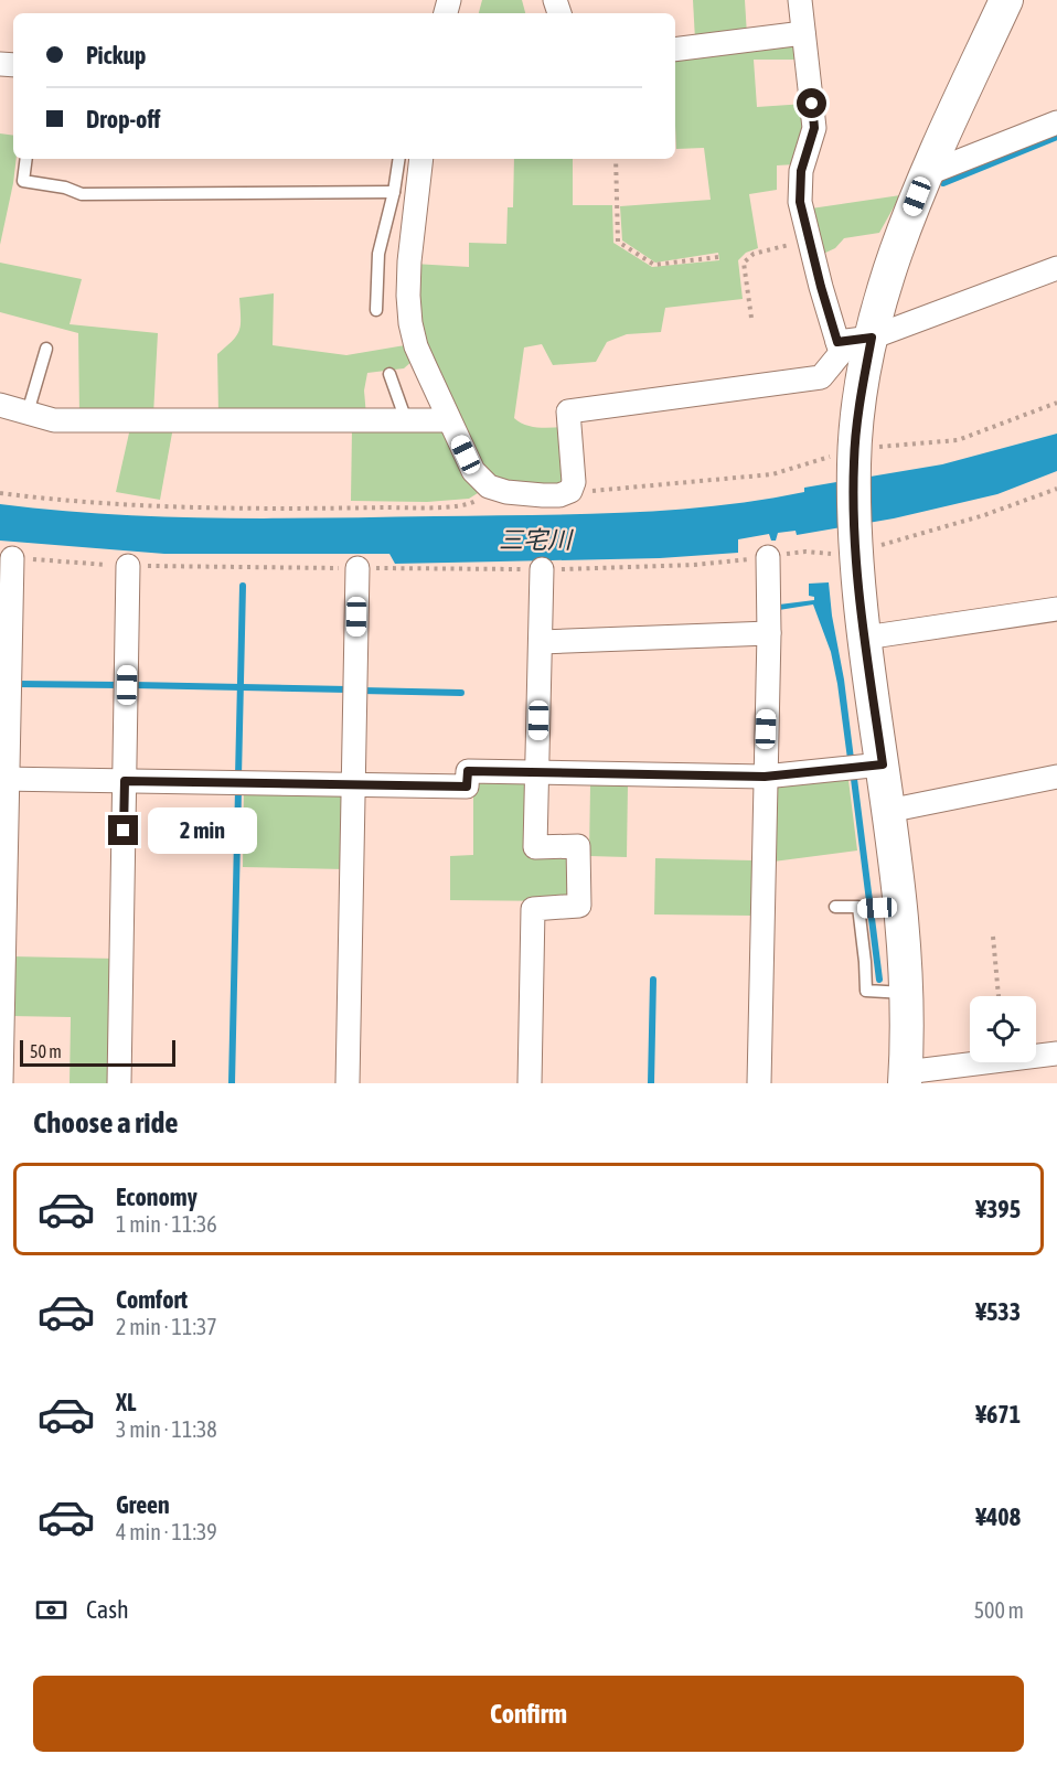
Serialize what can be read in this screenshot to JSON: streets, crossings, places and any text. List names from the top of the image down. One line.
{"water":["三宅川"],"scale_bar":"50 m","page":{"banner":["Pickup","Drop-off"],"bubble":"2 min","scale":"50 m","heading":"Choose a ride","list":[{"name":"Economy","note":"1 min · 11:36","value":"¥395"},{"name":"Comfort","note":"2 min · 11:37","value":"¥533"},{"name":"XL","note":"3 min · 11:38","value":"¥671"},{"name":"Green","note":"4 min · 11:39","value":"¥408"}],"pay":["Cash","500 m"],"buttons":"Confirm"}}
